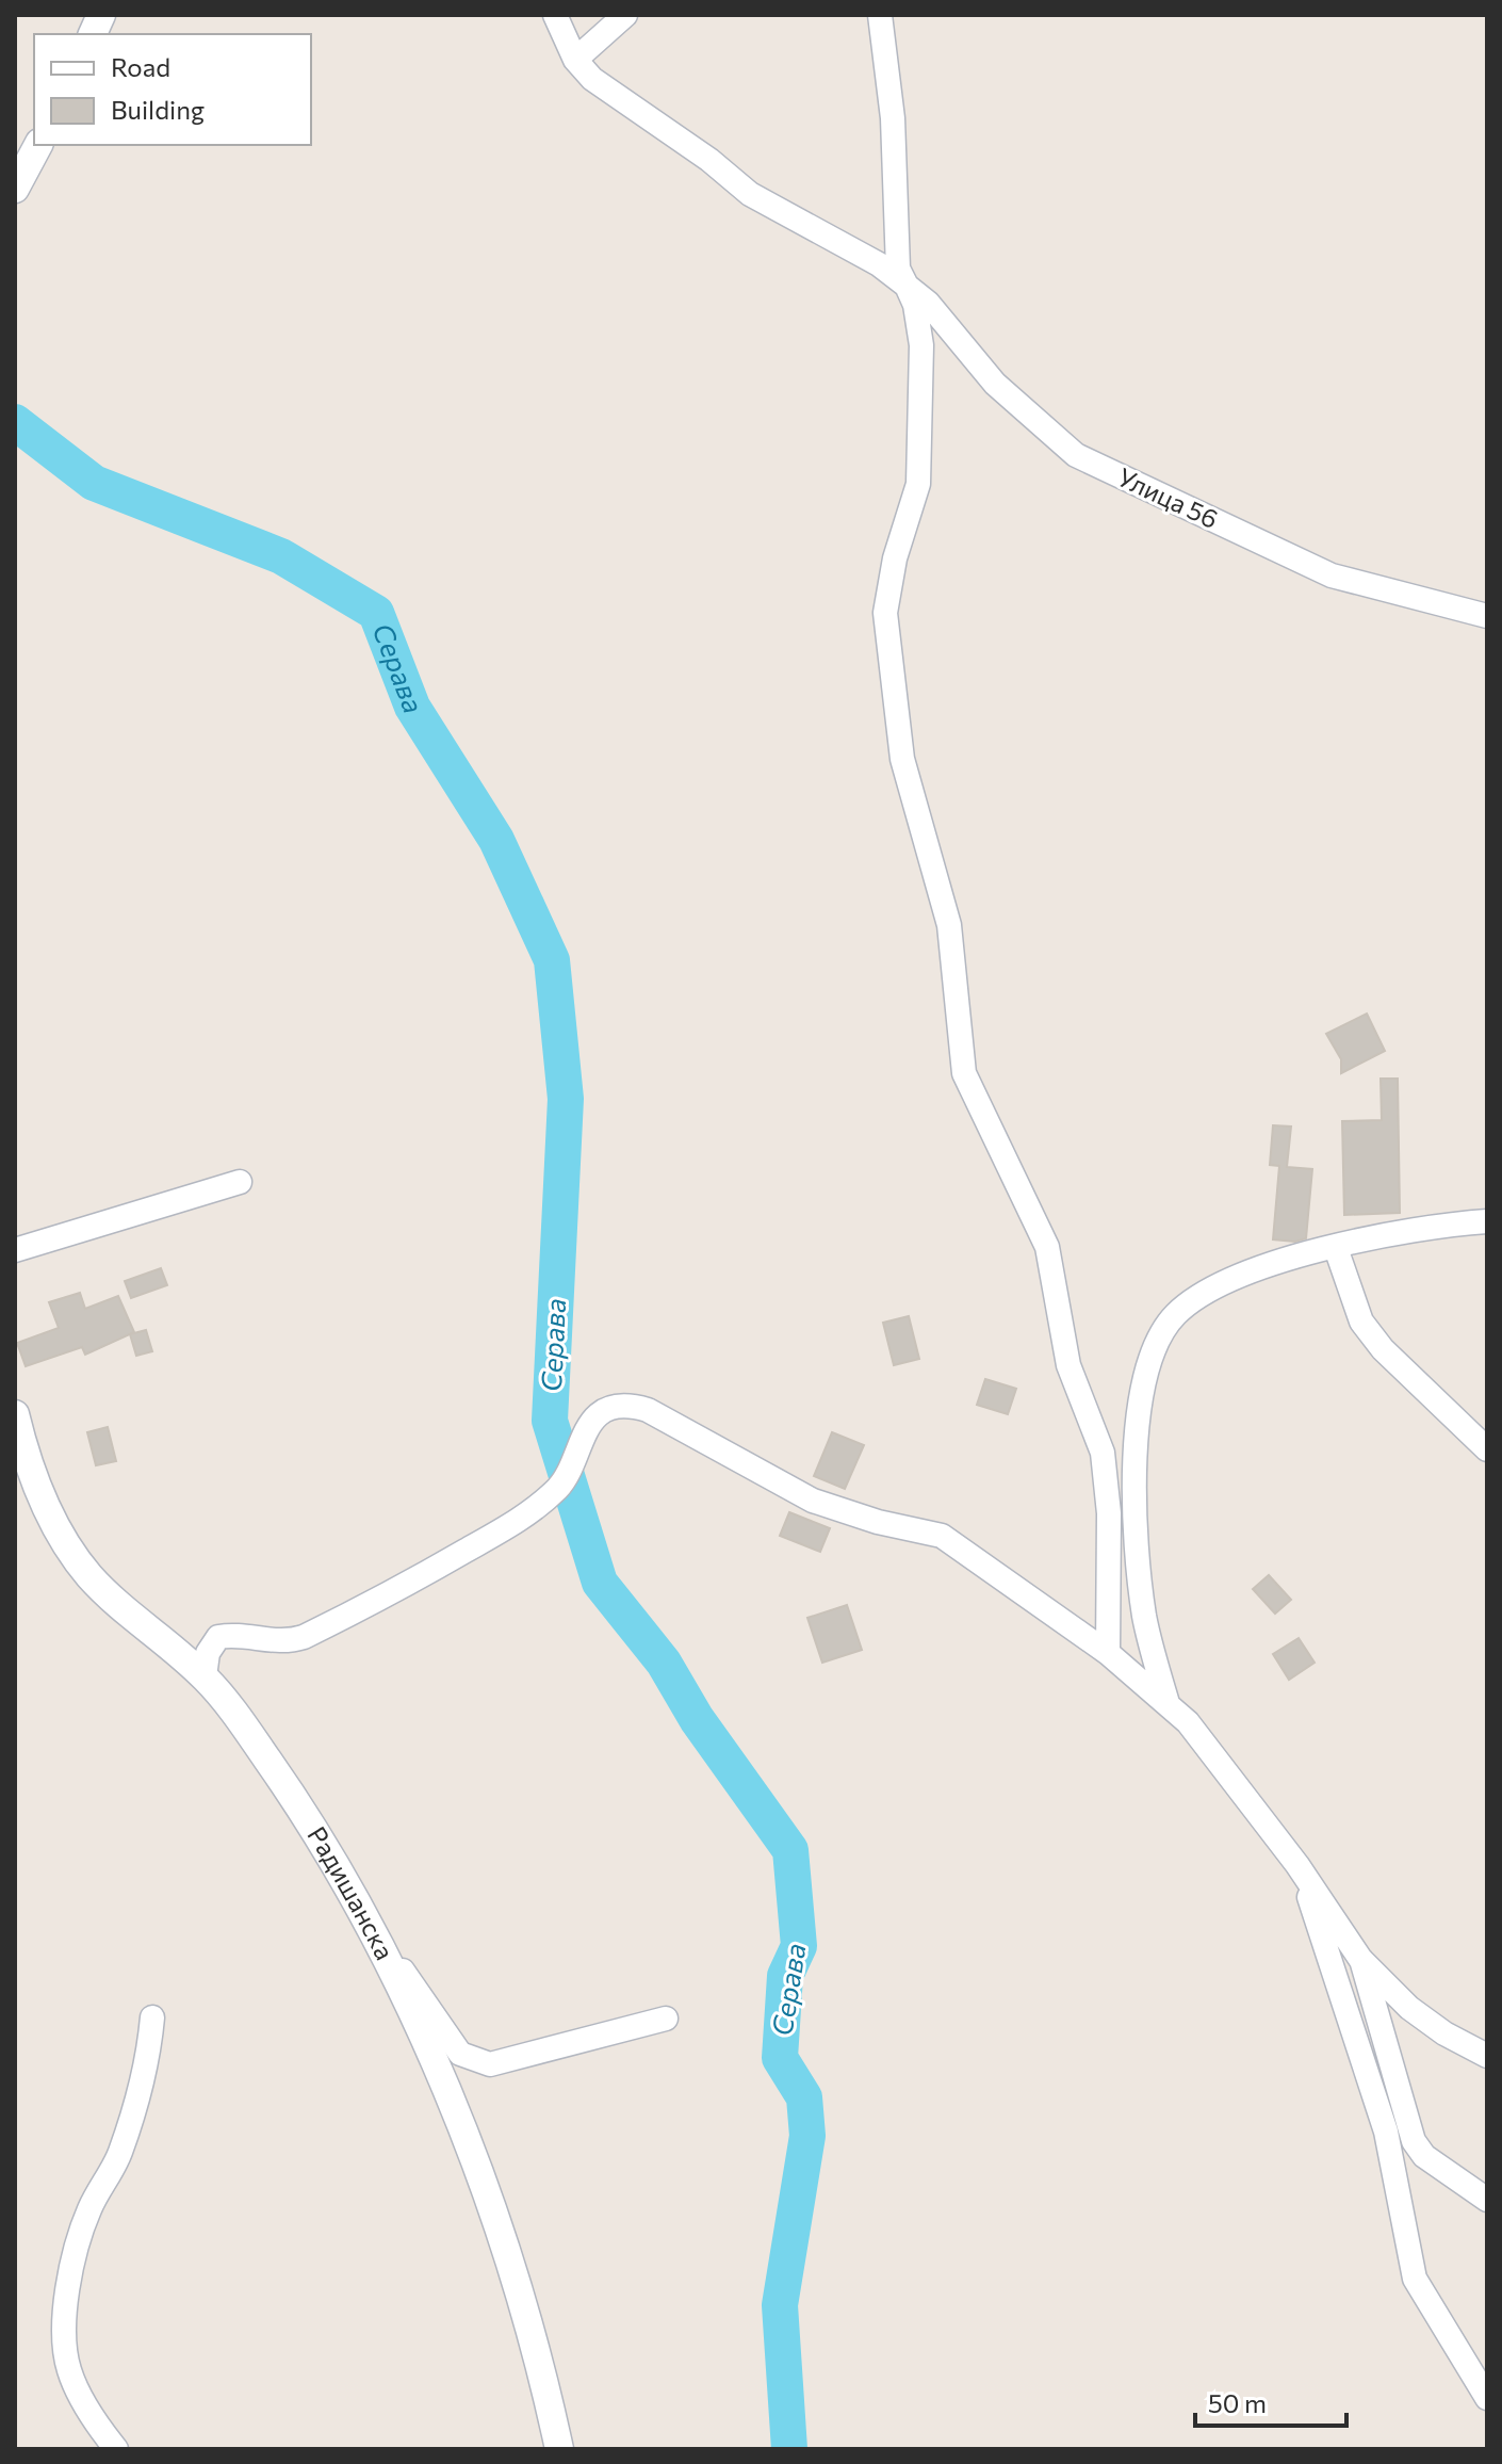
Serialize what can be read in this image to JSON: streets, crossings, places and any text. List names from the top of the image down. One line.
{"streets":{"street":["Улица 56","Радишанска"]},"water":["Серава"],"legend":["Road","Building"],"scale_bar":"50 m"}
